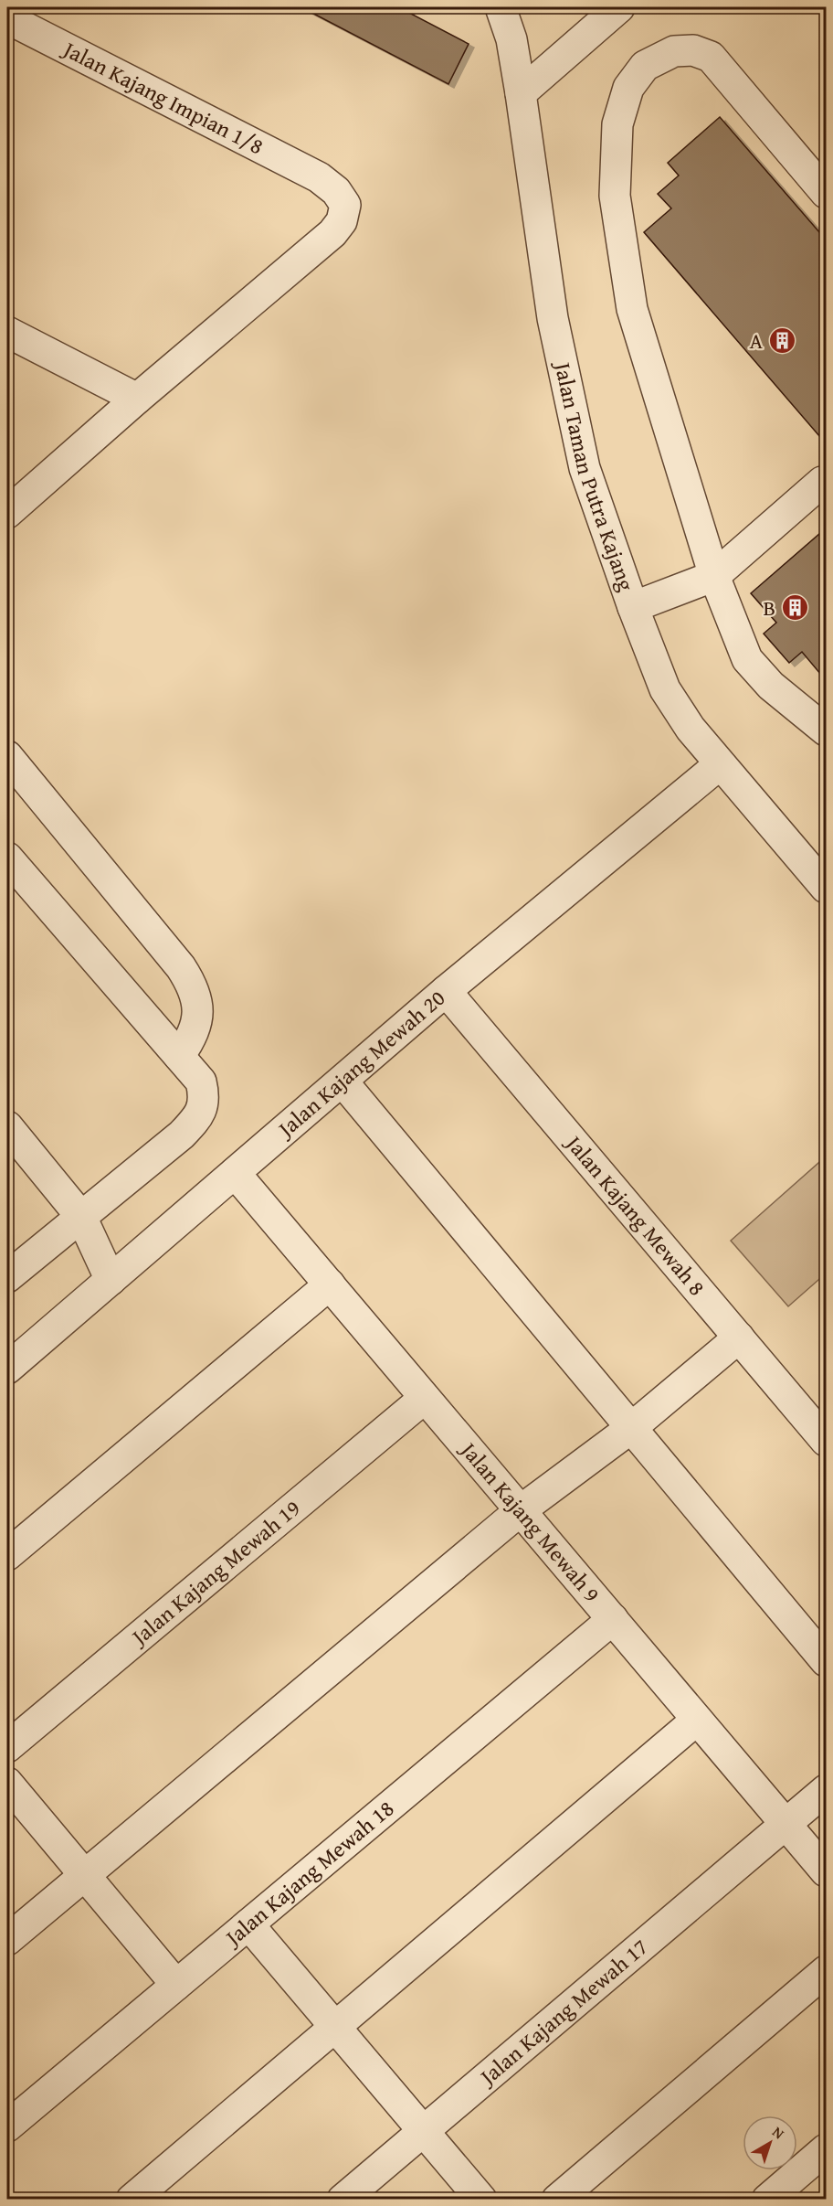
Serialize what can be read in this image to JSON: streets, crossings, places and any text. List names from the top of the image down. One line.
{"streets":{"street":["Jalan Kajang Impian 1/8","Jalan Taman Putra Kajang","Jalan Kajang Mewah 20","Jalan Kajang Mewah 8","Jalan Kajang Mewah 9","Jalan Kajang Mewah 19","Jalan Kajang Mewah 18","Jalan Kajang Mewah 17"]},"crossings":[["Jalan Taman Putra Kajang","Jalan Kajang Mewah 20"],["Jalan Kajang Mewah 20","Jalan Kajang Mewah 8"],["Jalan Kajang Mewah 20","Jalan Kajang Mewah 9"],["Jalan Kajang Mewah 9","Jalan Kajang Mewah 19"],["Jalan Kajang Mewah 9","Jalan Kajang Mewah 18"],["Jalan Kajang Mewah 9","Jalan Kajang Mewah 17"]],"places":{"building":["A","B"]},"north":"top right"}
